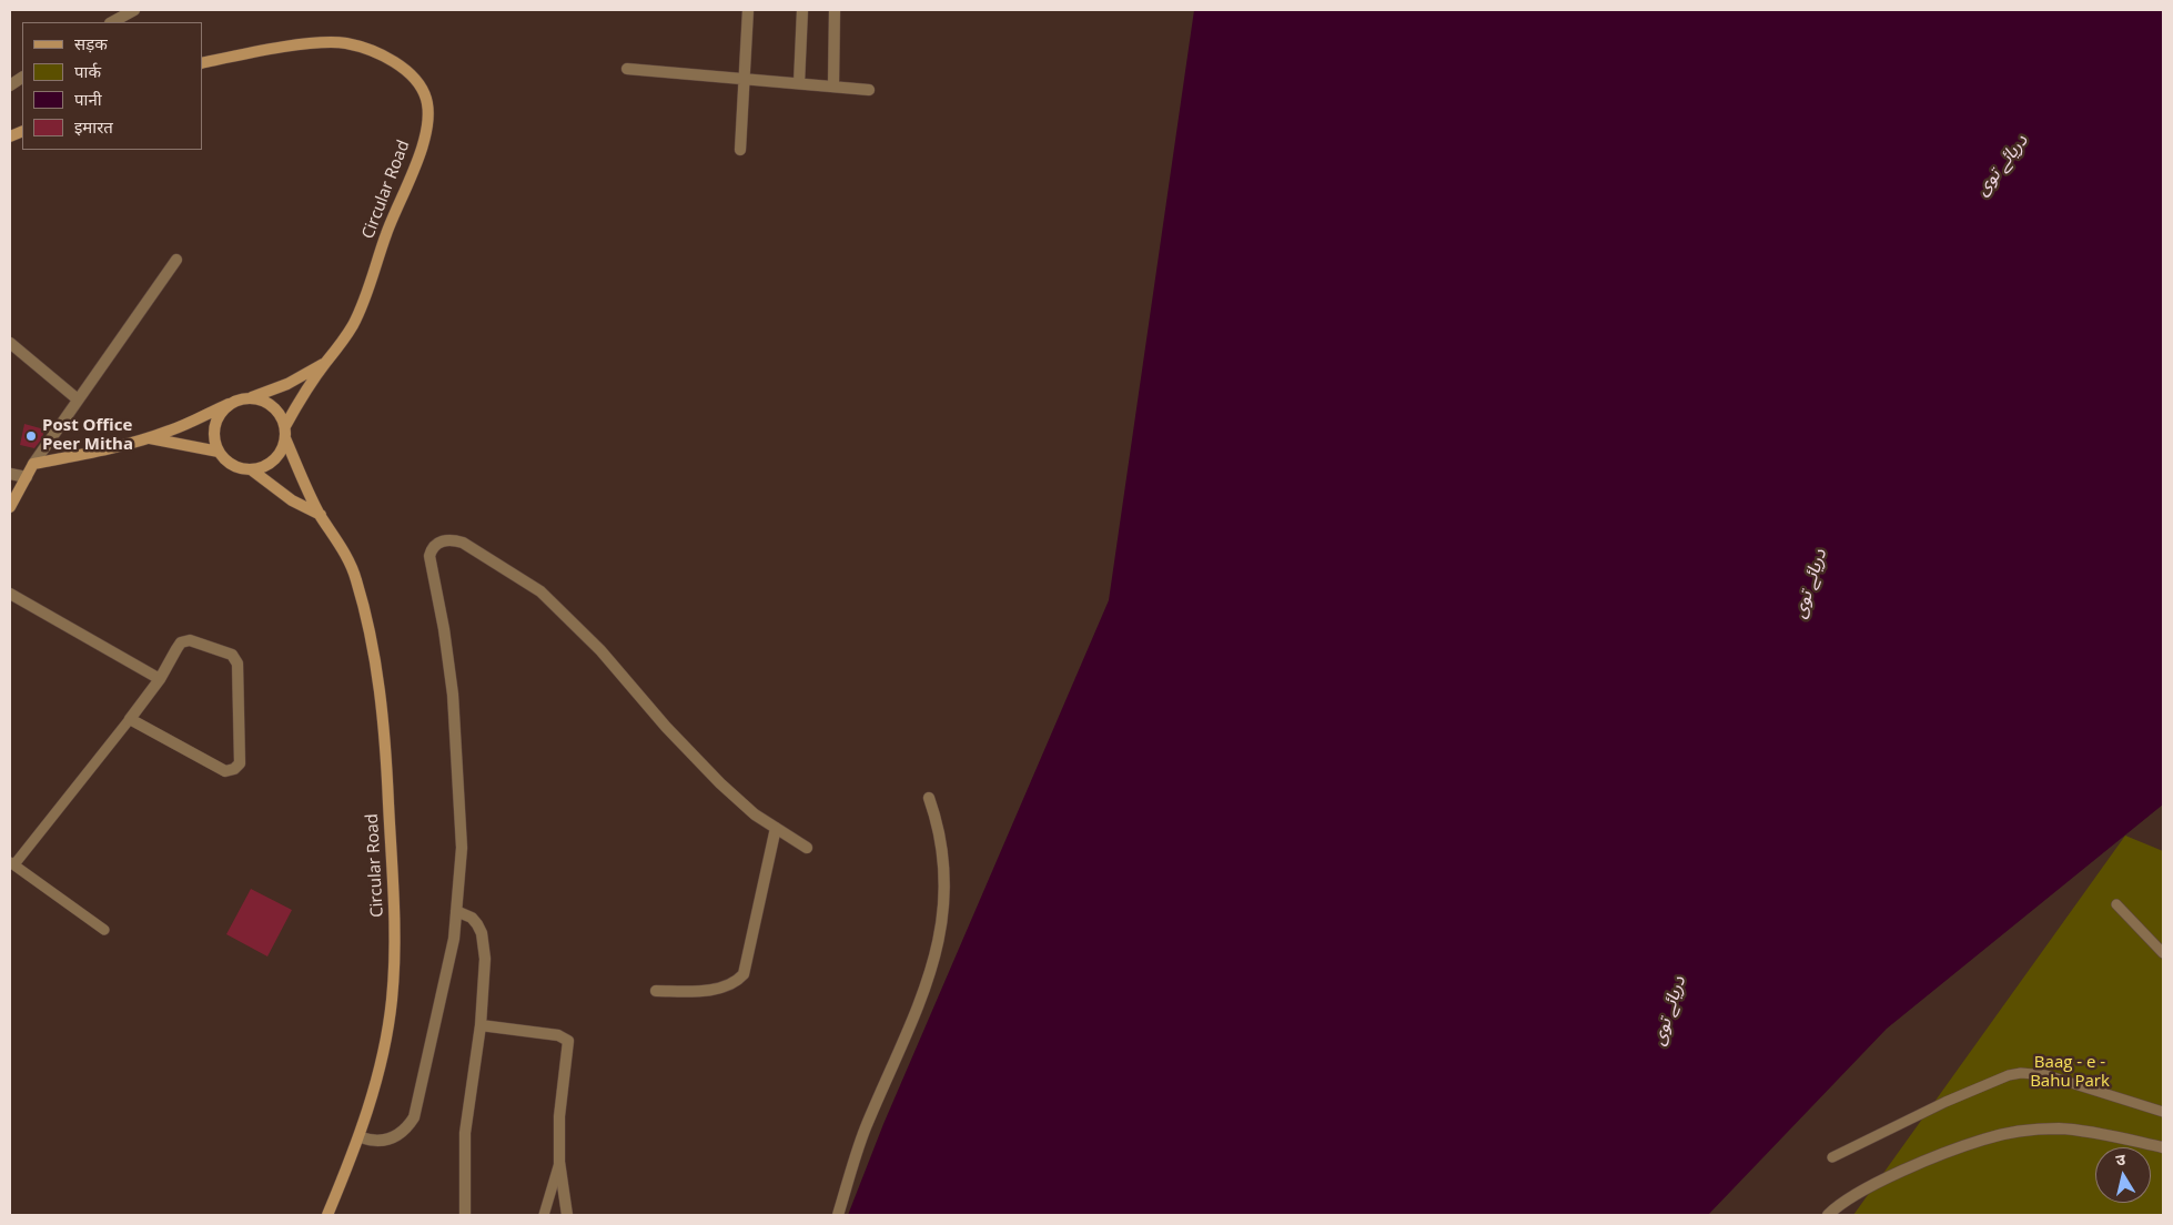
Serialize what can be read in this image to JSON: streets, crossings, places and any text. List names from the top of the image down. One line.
{"streets":{"main road":["Circular Road"]},"water":["دریائے توی"],"parks":["Baag - e - Bahu Park"],"places":["Post Office Peer Mitha"],"legend":["सड़क","पार्क","पानी","इमारत"],"north":"top"}
